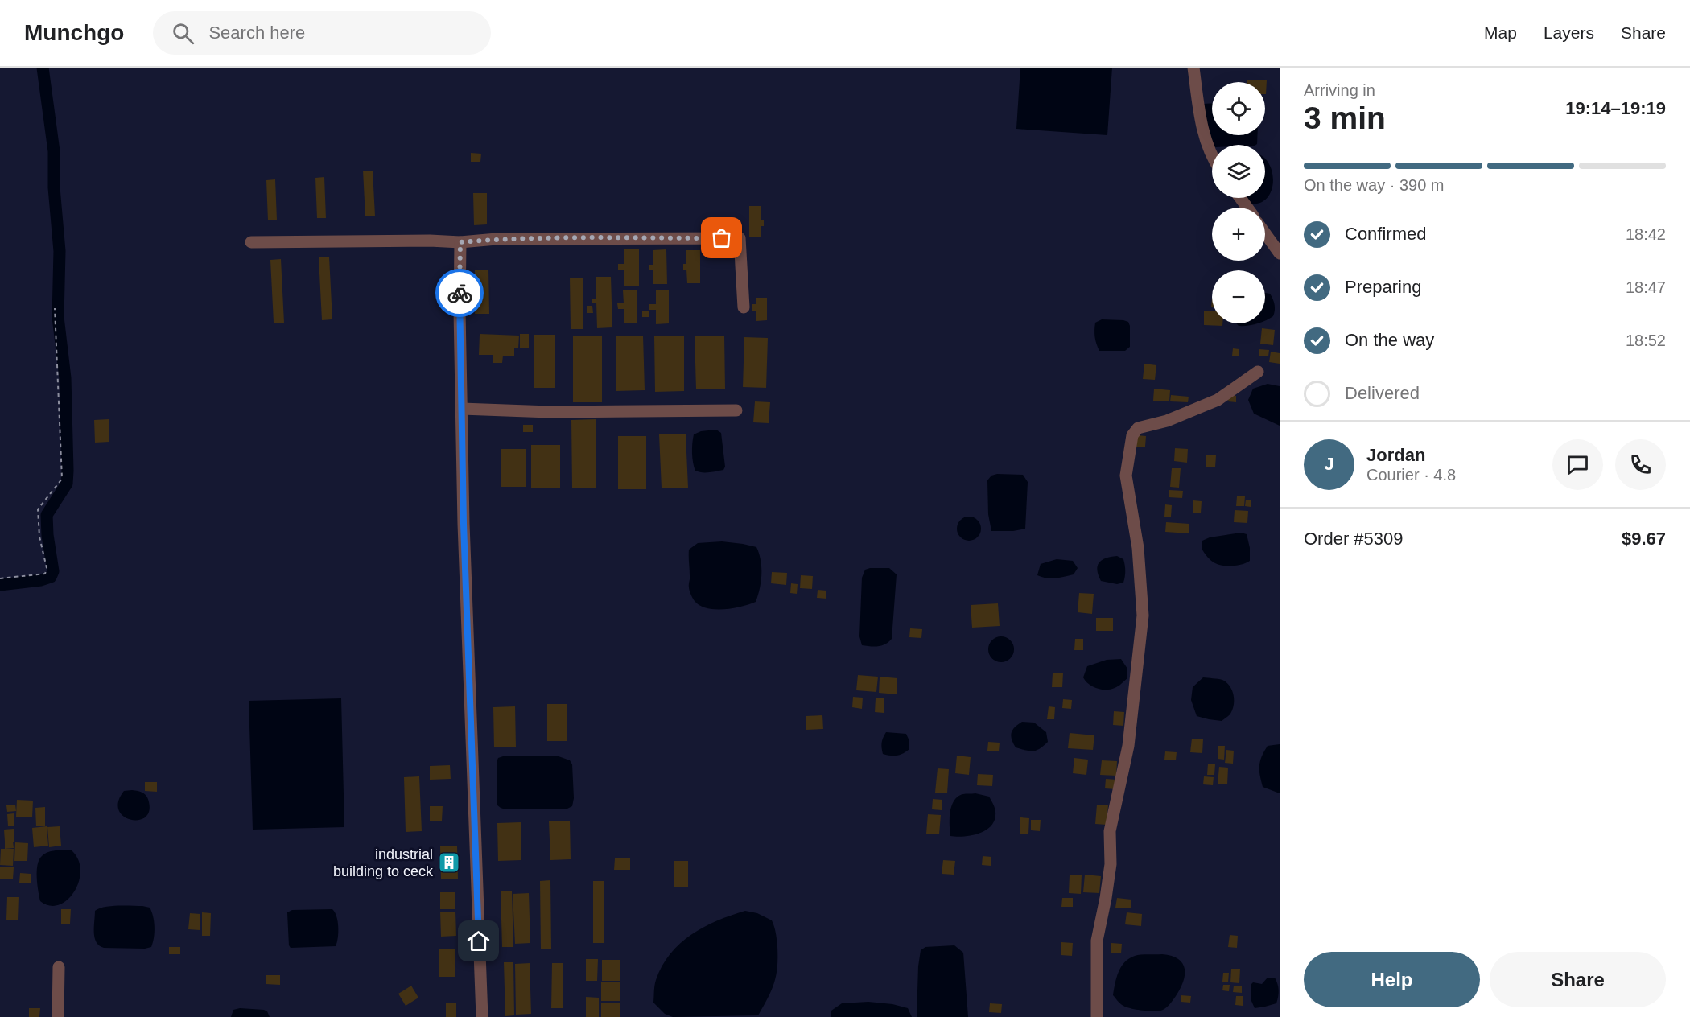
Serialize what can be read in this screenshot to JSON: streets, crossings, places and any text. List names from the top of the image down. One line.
{"places":{"building":["industrial building to ceck"]},"page":{"header":"Munchgo","search":"Search here","nav":["Map","Layers","Share"],"heading":["3 min","Arriving in","19:14–19:19"],"panel":["Jordan","Courier · 4.8","Order #5309","$9.67"],"map_buttons":["+","−"],"bar":"On the way · 390 m","list":[["Confirmed","18:42"],["Preparing","18:47"],["On the way","18:52"],"Delivered"],"round":"J","buttons":["Help","Share"]}}
